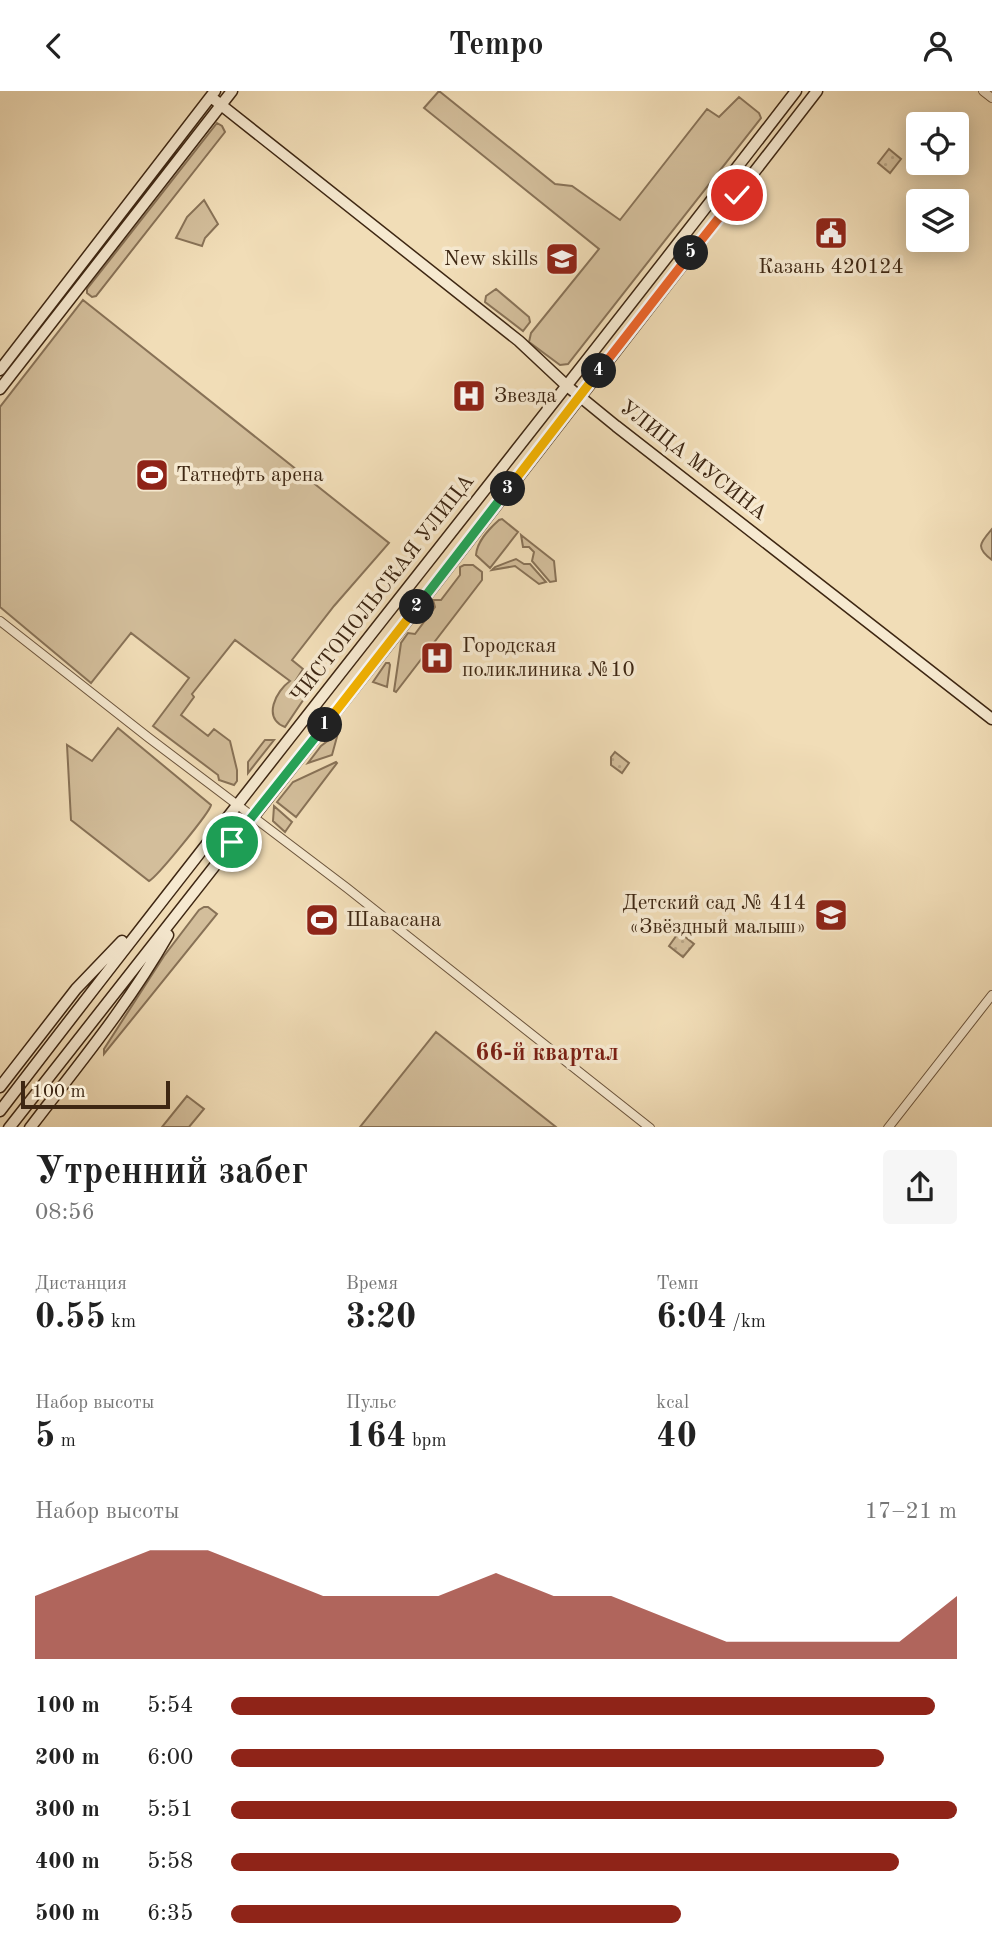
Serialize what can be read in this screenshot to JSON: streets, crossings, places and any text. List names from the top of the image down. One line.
{"streets":{"main road":["УЛИЦА МУСИНА","ЧИСТОПОЛЬСКАЯ УЛИЦА"]},"crossings":[["УЛИЦА МУСИНА","ЧИСТОПОЛЬСКАЯ УЛИЦА"]],"districts":["66-й квартал"],"places":{"public building":["Казань 420124"],"school or university":["New skills","Детский сад № 414 «Звёздный малыш»"],"hospital":["Звезда","Городская поликлиника №10"],"sports":["Татнефть арена","Шавасана"]},"scale_bar":"100 m","page":{"header":"Tempo","pins":["5","4","3","2","1"],"scale":"100 m","heading":["Утренний забег","08:56"],"stats":[["Дистанция","0.55 km"],["Время","3:20"],["Темп","6:04 /km"],["Набор высоты","5 m"],["Пульс","164 bpm"],["kcal","40"]],"chart":["Набор высоты","17–21 m"],"list":[{"name":"100 m","note":"5:54"},{"name":"200 m","note":"6:00"},{"name":"300 m","note":"5:51"},{"name":"400 m","note":"5:58"},{"name":"500 m","note":"6:35"}]}}
